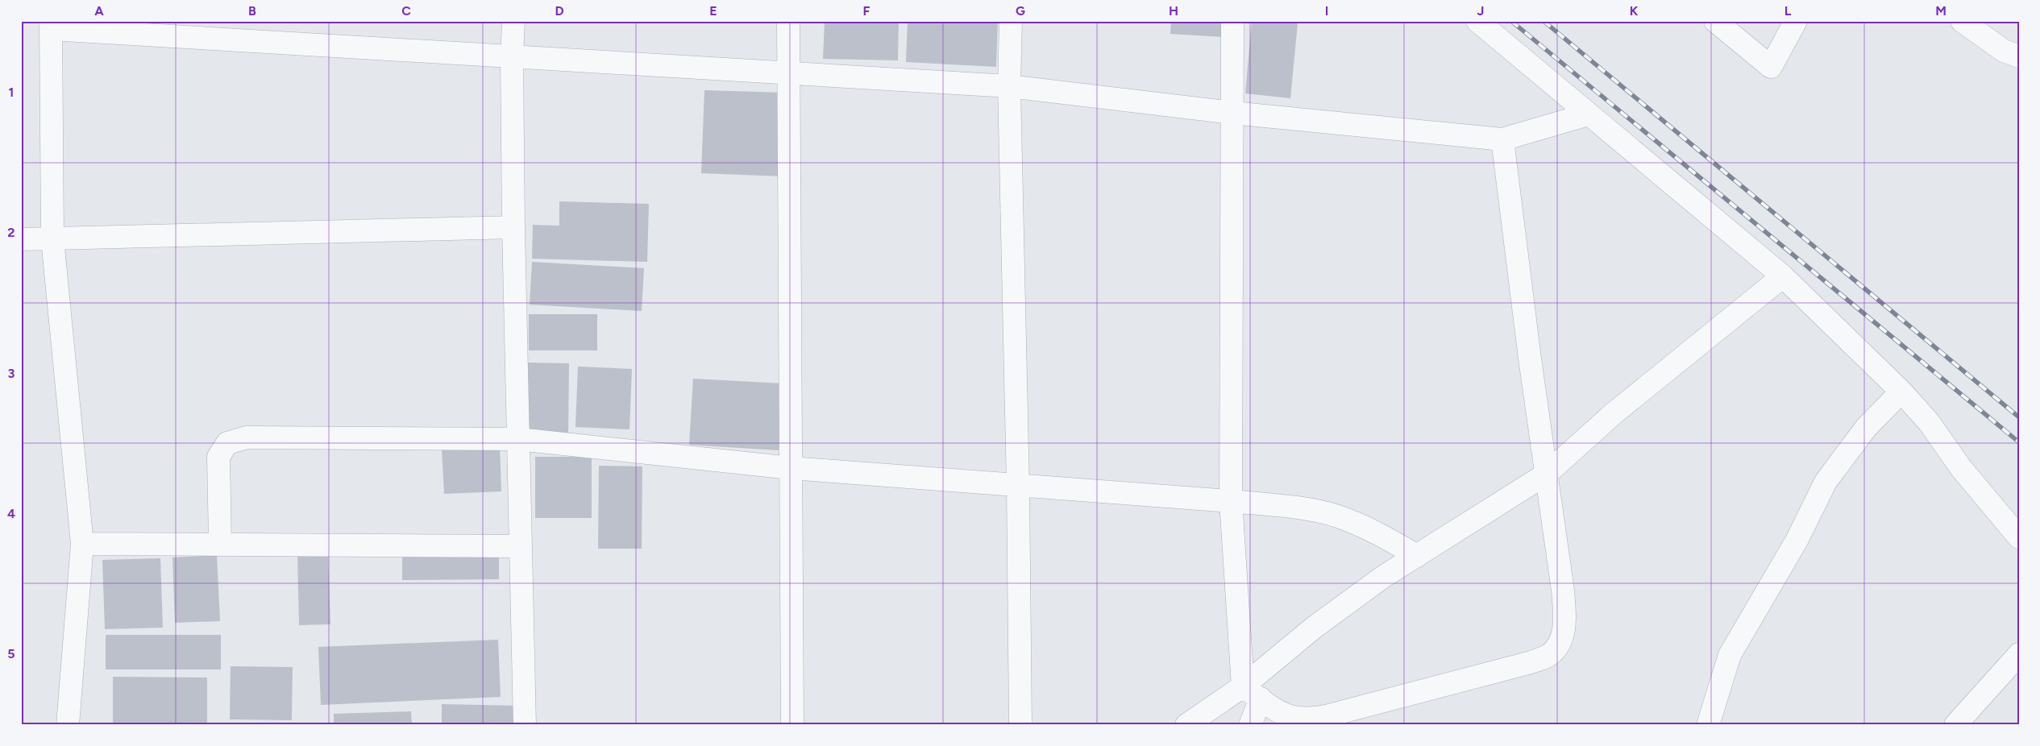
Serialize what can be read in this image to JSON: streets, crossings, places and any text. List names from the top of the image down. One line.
{"grid":{"columns":["A","B","C","D","E","F","G","H","I","J","K","L","M"],"rows":["1","2","3","4","5"]}}
